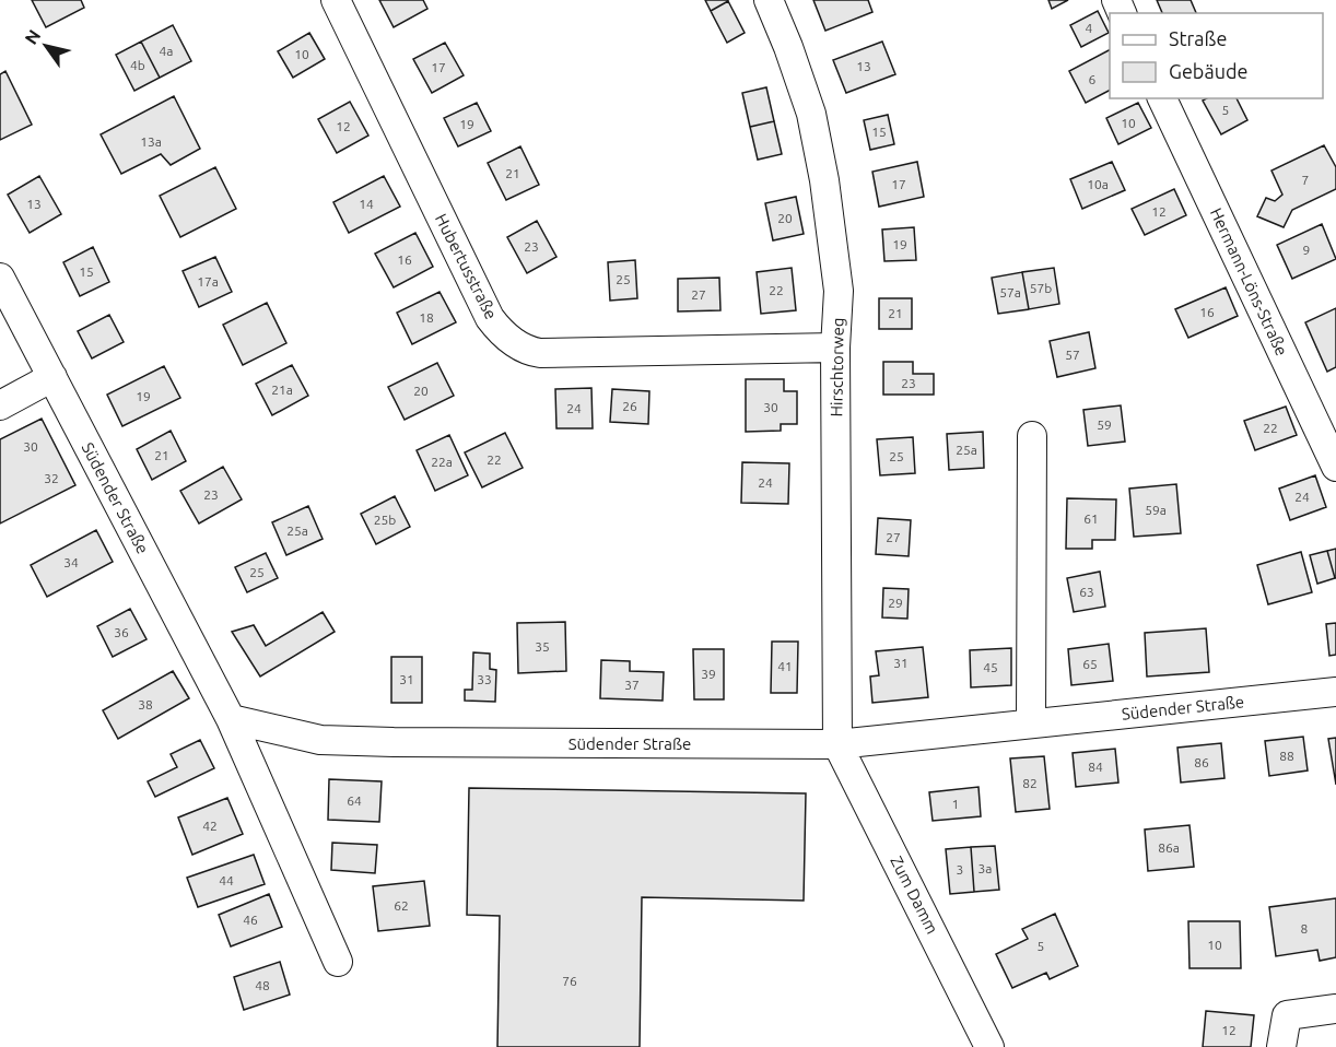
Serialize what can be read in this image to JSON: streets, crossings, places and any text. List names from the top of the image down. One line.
{"streets":{"street":["Hubertusstraße","Hermann-Löns-Straße","Hirschtorweg","Südender Straße","Zum Damm"]},"crossings":[["Hubertusstraße","Hirschtorweg"],["Hirschtorweg","Südender Straße"],["Hirschtorweg","Zum Damm"],["Südender Straße","Zum Damm"]],"house_numbers":["4","4a","10","4b","13","17","6","5","10","19","12","15","13a","21","7","17","10a","13","14","12","20","19","23","9","16","15","25","17a","57b","22","57a","27","16","21","18","57","23","21a","20","19","26","30","24","59","22","30","25a","21","25","22","22a","32","24","23","24","59a","61","25b","25a","27","34","25","63","29","36","35","31","65","41","45","39","31","33","37","38","88","86","84","82","64","1","42","86a","3a","3","44","62","46","8","10","5","76","48","12"],"legend":["Straße","Gebäude"],"north":"top left"}
